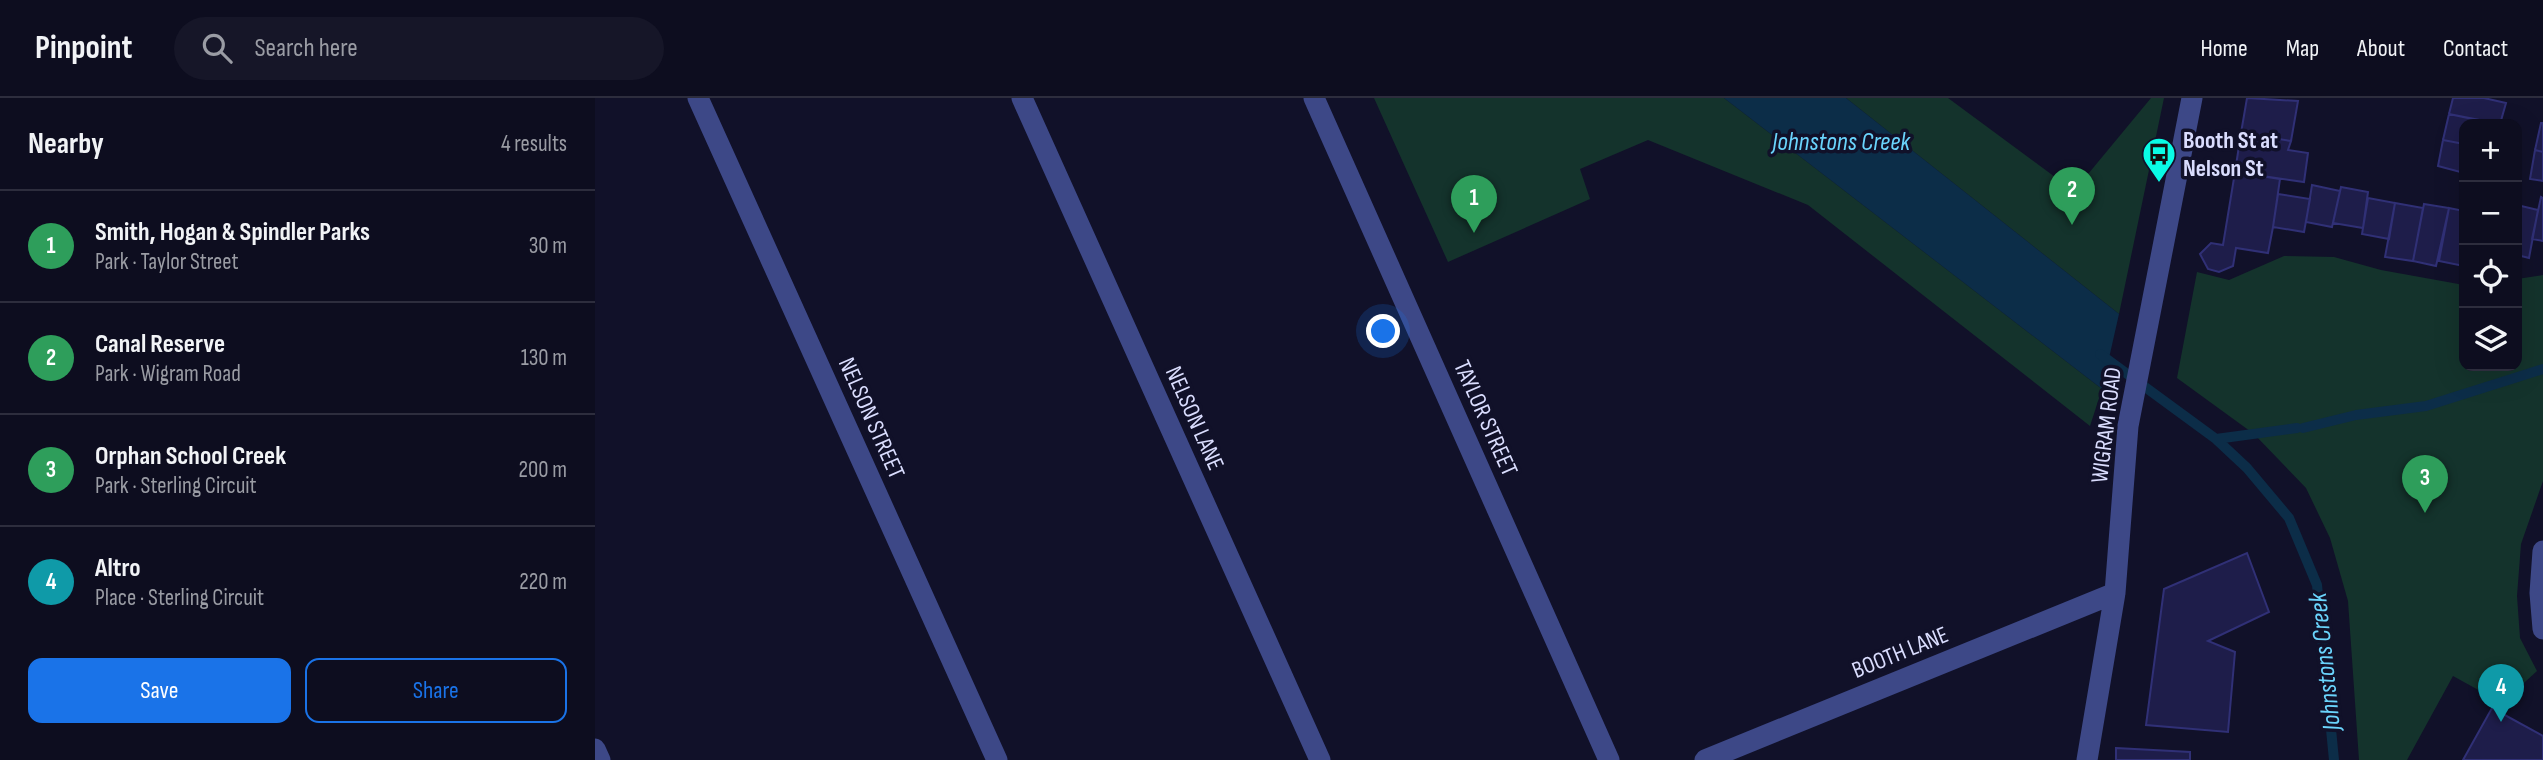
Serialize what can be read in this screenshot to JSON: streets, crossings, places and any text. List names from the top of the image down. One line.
{"streets":{"street":["NELSON STREET","NELSON LANE","TAYLOR STREET","WIGRAM ROAD","BOOTH LANE"]},"crossings":[["WIGRAM ROAD","BOOTH LANE"]],"water":["Johnstons Creek"],"places":{"bus stop":["Booth St at Nelson St"]},"page":{"header":"Pinpoint","search":"Search here","nav":["Home","Map","About","Contact"],"heading":["Nearby","4 results"],"map_buttons":["+","−"],"pins":["2","1","3","4"],"list":[{"mark":"1","name":"Smith, Hogan & Spindler Parks","note":"Park · Taylor Street","value":"30 m"},{"mark":"2","name":"Canal Reserve","note":"Park · Wigram Road","value":"130 m"},{"mark":"3","name":"Orphan School Creek","note":"Park · Sterling Circuit","value":"200 m"},{"mark":"4","name":"Altro","note":"Place · Sterling Circuit","value":"220 m"}],"buttons":["Save","Share"]}}
